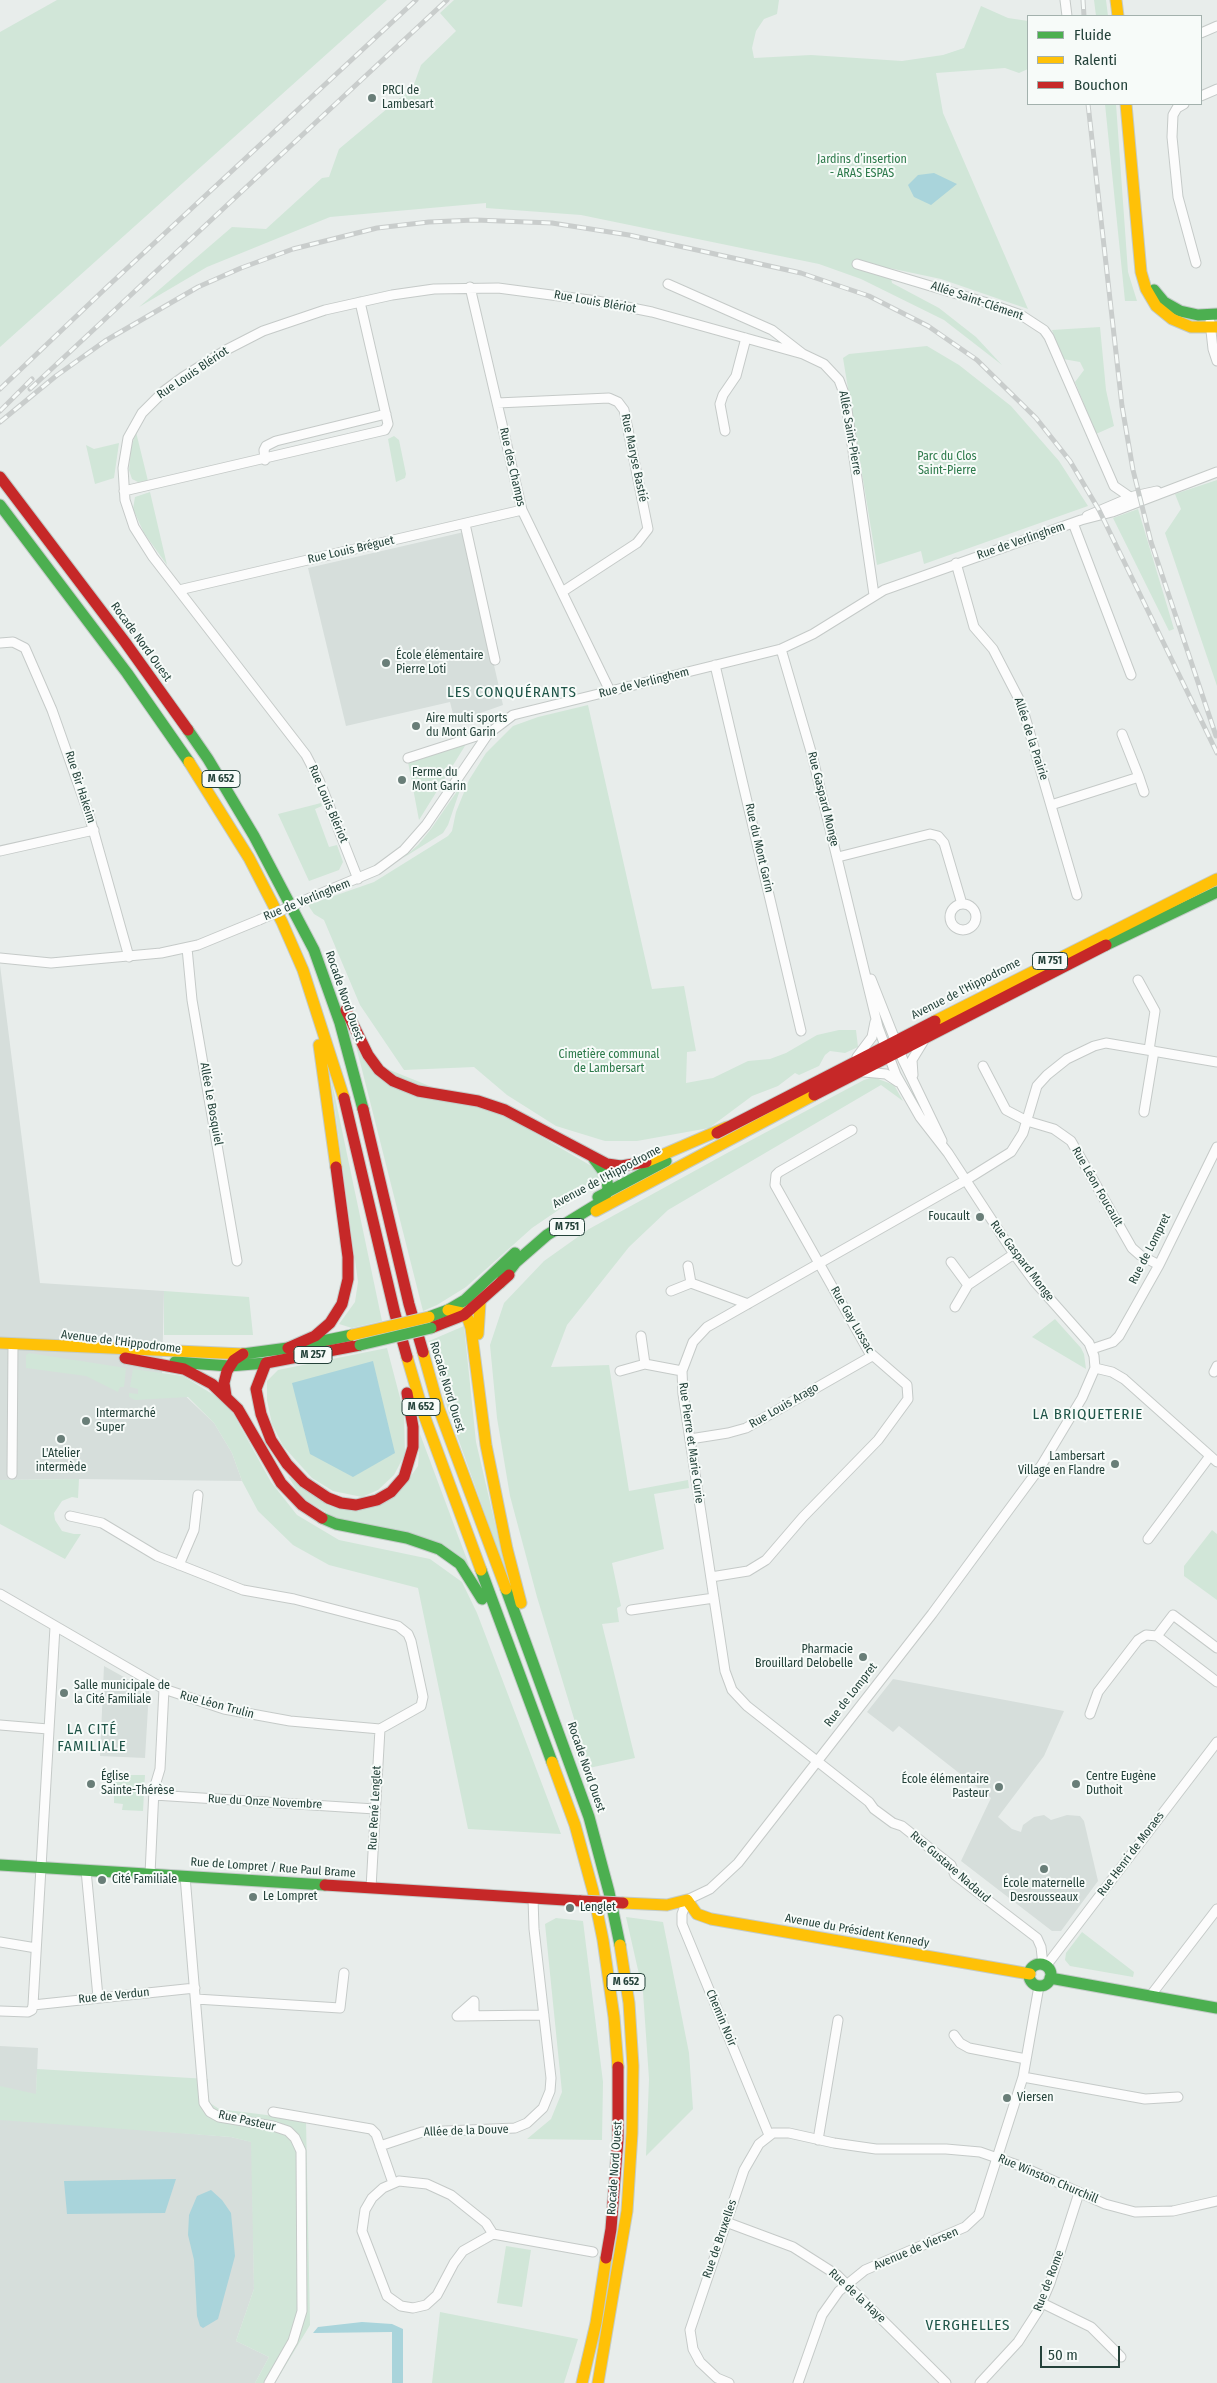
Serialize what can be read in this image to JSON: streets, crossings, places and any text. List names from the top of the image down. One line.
{"streets":{"main road":["Rocade Nord Ouest","M 652","M 751","Avenue de l'Hippodrome","Rue de Lompret","M 257","Rue de Lompret / Rue Paul Brame","Avenue du Président Kennedy"],"street":["Allée Saint-Clément","Rue Louis Blériot","Allée Saint-Pierre","Rue Maryse Bastié","Rue des Champs","Rue de Verlinghem","Rue Louis Bréguet","Allée de la Prairie","Rue Bir Hakeim","Rue Gaspard Monge","Rue du Mont Garin","Allée Le Bosquiel","Rue Léon Foucault","Rue Gay Lussac","Rue Louis Arago","Rue Pierre et Marie Curie","Rue Léon Trulin","Rue du Onze Novembre","Rue René Lenglet","Rue Henri de Moraes","Rue Gustave Nadaud","Rue de Verdun","Chemin Noir","Rue Pasteur","Allée de la Douve","Rue Winston Churchill","Rue de Bruxelles","Avenue de Viersen","Rue de Rome","Rue de la Haye"]},"crossings":[["Rue Louis Blériot","Allée Saint-Pierre"],["Rue Louis Blériot","Rue des Champs"],["Rue Louis Blériot","Rue de Verlinghem"],["Rue Louis Blériot","Rue Louis Bréguet"],["Allée Saint-Pierre","Rue de Verlinghem"],["Rue Maryse Bastié","Rue des Champs"],["Rue des Champs","Rue de Verlinghem"],["Rue des Champs","Rue Louis Bréguet"],["Rue de Verlinghem","Allée de la Prairie"],["Rue de Verlinghem","Rue Bir Hakeim"],["Rue de Verlinghem","Rue Gaspard Monge"],["Rue de Verlinghem","Rue du Mont Garin"],["Rue de Verlinghem","Allée Le Bosquiel"],["Rue Gaspard Monge","Avenue de l'Hippodrome"],["Rue Gaspard Monge","Rue de Lompret"],["Rue Gaspard Monge","Rue Pierre et Marie Curie"],["Avenue de l'Hippodrome","M 257"],["Rue Léon Foucault","Rue de Lompret"],["Rue Léon Foucault","Rue Pierre et Marie Curie"],["Rue de Lompret","Rue Pierre et Marie Curie"],["Rue de Lompret","Rue Gustave Nadaud"],["Rue de Lompret","Rue de Lompret / Rue Paul Brame"],["Rue de Lompret","Avenue du Président Kennedy"],["Rue de Lompret","Chemin Noir"],["Rue de Lompret","Allée de la Douve"],["Rue Gay Lussac","Rue Louis Arago"],["Rue Gay Lussac","Rue Pierre et Marie Curie"],["Rue Louis Arago","Rue Pierre et Marie Curie"],["Rue Pierre et Marie Curie","Rue Gustave Nadaud"],["Rue Léon Trulin","Rue René Lenglet"],["Rue du Onze Novembre","Rue René Lenglet"],["Rue René Lenglet","Rue de Lompret / Rue Paul Brame"],["Rue Henri de Moraes","Rue Gustave Nadaud"],["Rue Henri de Moraes","Avenue du Président Kennedy"],["Rue Henri de Moraes","Avenue de Viersen"],["Rue Gustave Nadaud","Avenue du Président Kennedy"],["Rue Gustave Nadaud","Avenue de Viersen"],["Rue de Lompret / Rue Paul Brame","Rue Pasteur"],["Rue de Lompret / Rue Paul Brame","Allée de la Douve"],["Avenue du Président Kennedy","Chemin Noir"],["Avenue du Président Kennedy","Avenue de Viersen"],["Rue de Verdun","Rue Pasteur"],["Chemin Noir","Rue de Bruxelles"],["Rue Winston Churchill","Avenue de Viersen"],["Rue Winston Churchill","Rue de Rome"],["Rue de Bruxelles","Rue de la Haye"],["Avenue de Viersen","Rue de la Haye"]],"districts":["LES CONQUÉRANTS","LA BRIQUETERIE","LA CITÉ FAMILIALE","VERGHELLES"],"parks":["Jardins d’insertion - ARAS ESPAS","Parc du Clos Saint-Pierre","Cimetière communal de Lambersart"],"places":["PRCI de Lambesart","École élémentaire Pierre Loti","Aire multi sports du Mont Garin","Ferme du Mont Garin","Foucault","Intermarché Super","L'Atelier intermède","Lambersart Village en Flandre","Pharmacie Brouillard Delobelle","Salle municipale de la Cité Familiale","Église Sainte-Thérèse","Centre Eugène Duthoit","École élémentaire Pasteur","École maternelle Desrousseaux","Cité Familiale","Le Lompret","Lenglet","Viersen"],"legend":["Fluide","Ralenti","Bouchon"],"scale_bar":"50 m"}
